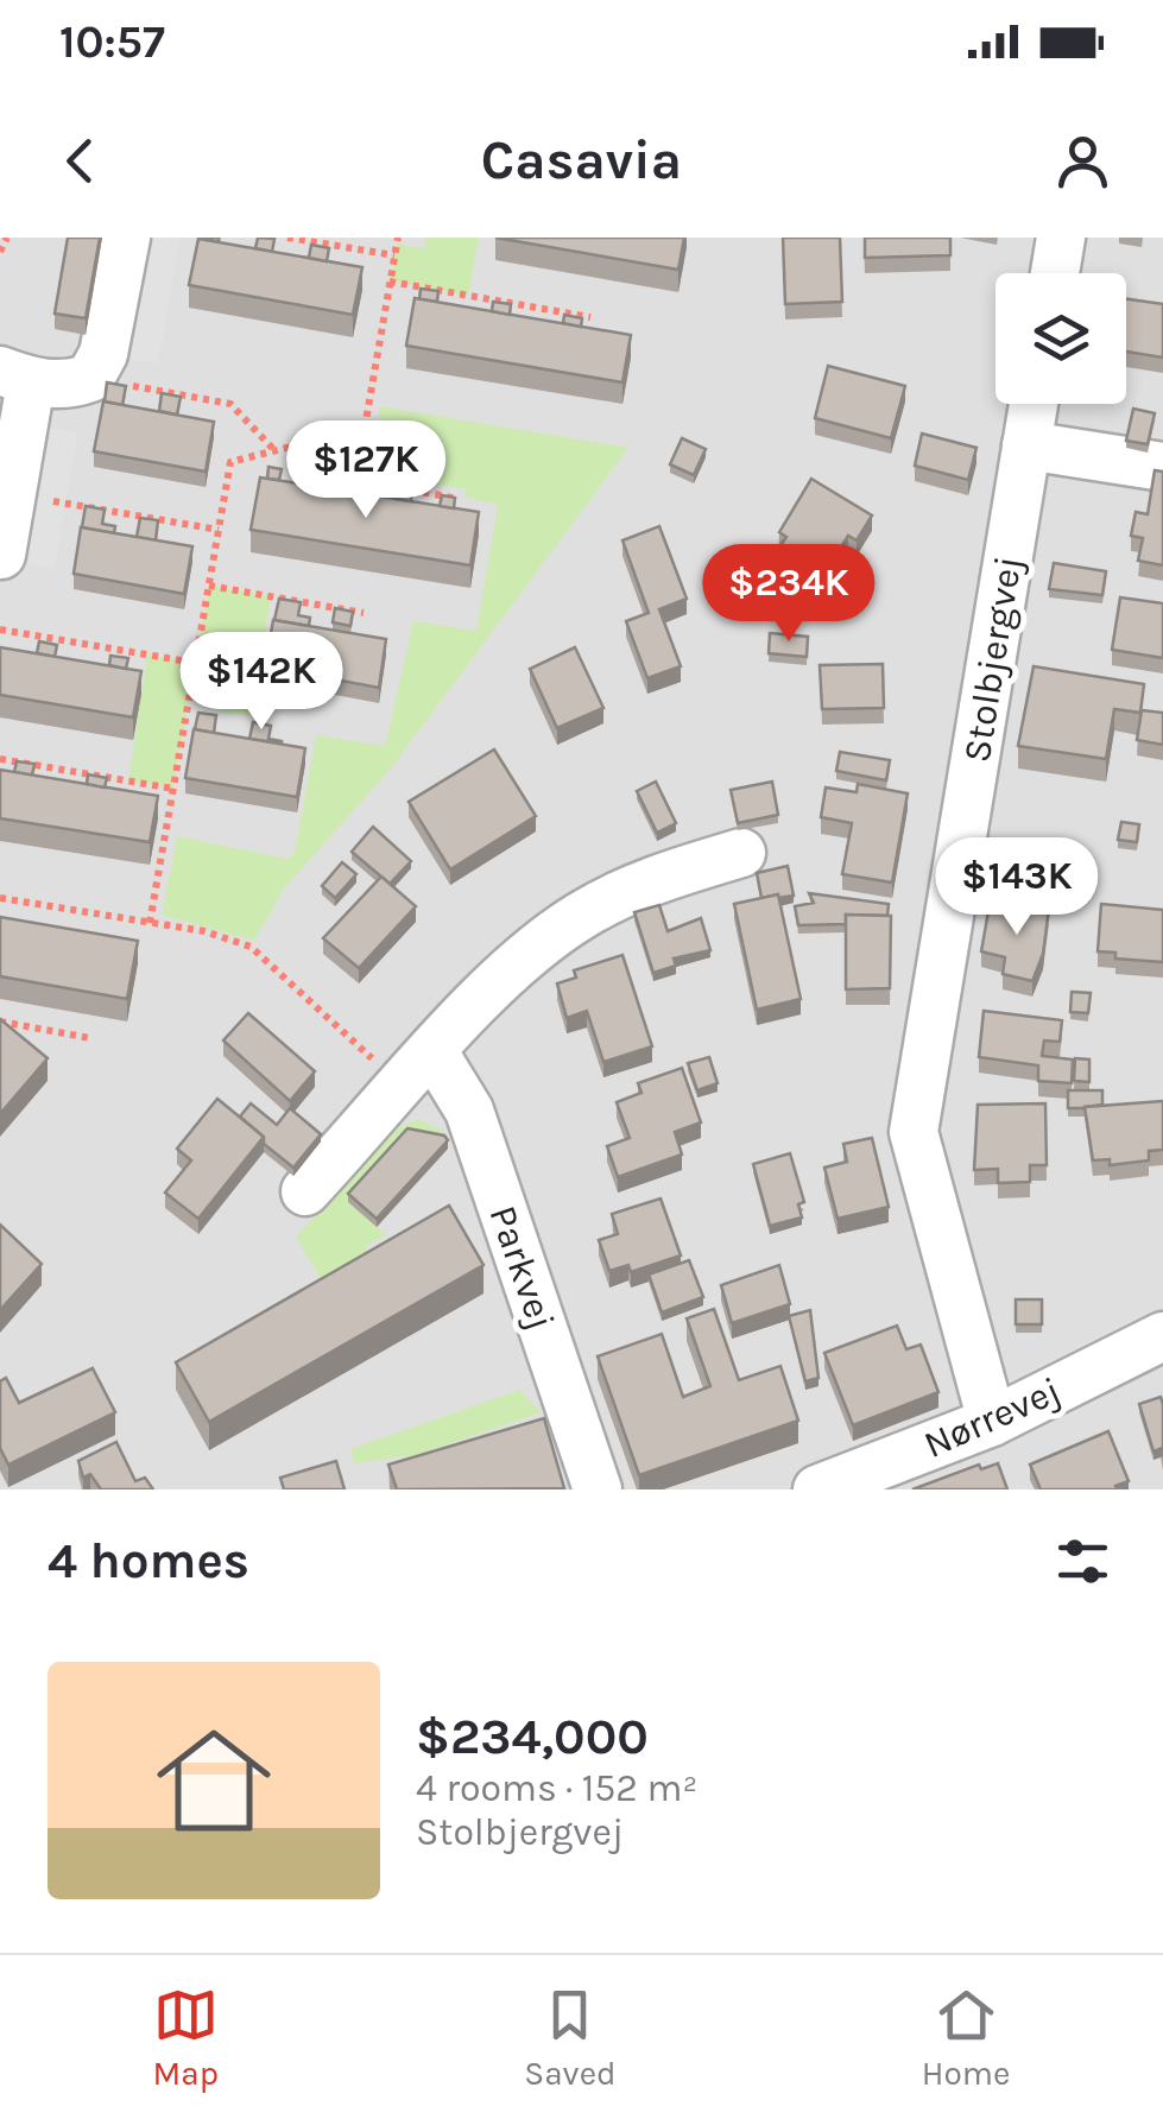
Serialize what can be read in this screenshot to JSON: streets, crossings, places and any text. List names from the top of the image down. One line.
{"streets":{"street":["Stolbjergvej","Parkvej","Nørrevej"]},"crossings":[["Stolbjergvej","Nørrevej"]],"page":{"status":"10:57","header":"Casavia","price":["$127K","$234K","$142K","$143K"],"heading":"4 homes","list":[{"name":"$234,000","note":"4 rooms · 152 m² · Stolbjergvej"}],"tabs":["Map","Saved","Home"]}}
